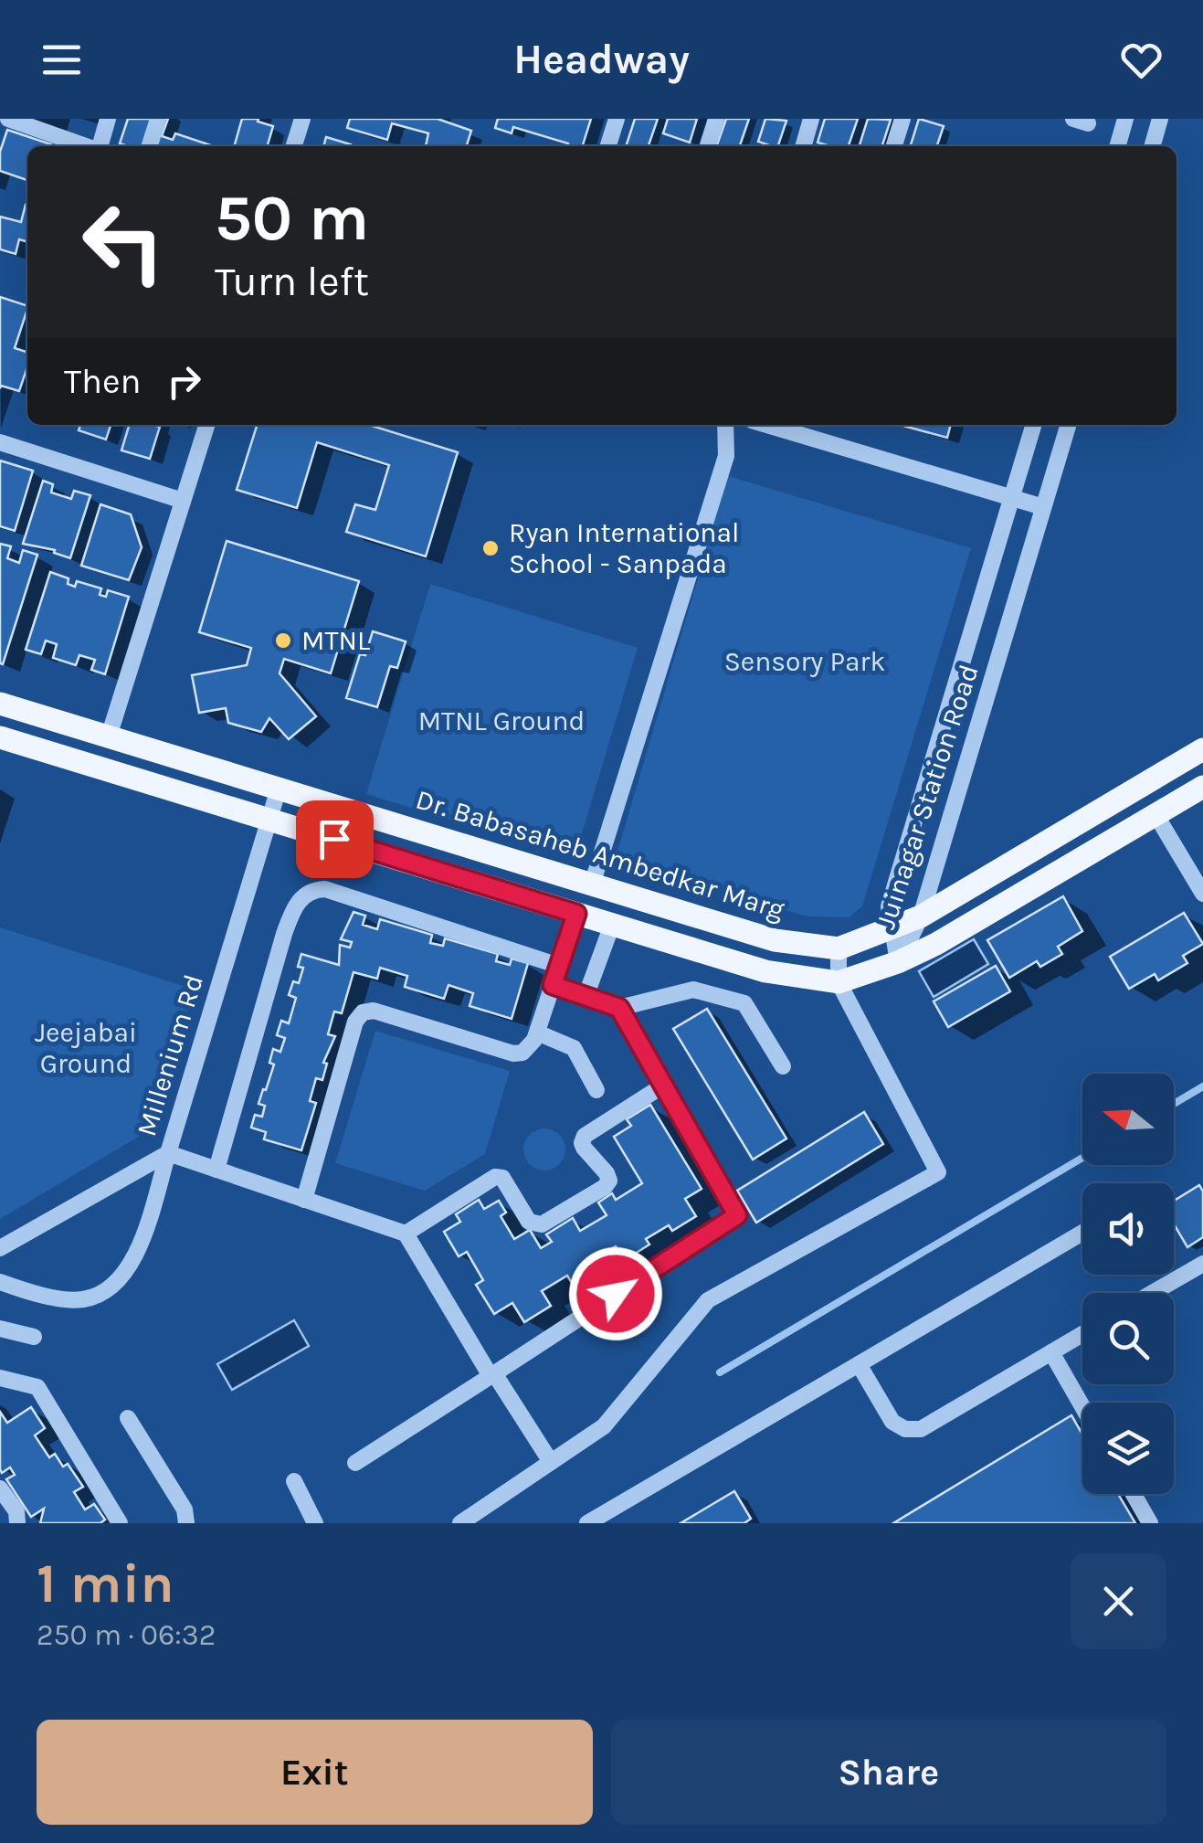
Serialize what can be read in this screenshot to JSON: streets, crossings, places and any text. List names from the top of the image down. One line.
{"streets":{"main road":["Dr. Babasaheb Ambedkar Marg"],"street":["Juinagar Station Road","Millenium Rd"]},"crossings":[["Juinagar Station Road","Dr. Babasaheb Ambedkar Marg"],["Dr. Babasaheb Ambedkar Marg","Millenium Rd"]],"parks":["Sensory Park","MTNL Ground","Jeejabai Ground"],"places":["Ryan International School - Sanpada","MTNL"],"north":"left","page":{"header":"Headway","turn":["50 m","Turn left"],"then":"Then","heading":["1 min","250 m · 06:32"],"buttons":["Exit","Share"]}}
